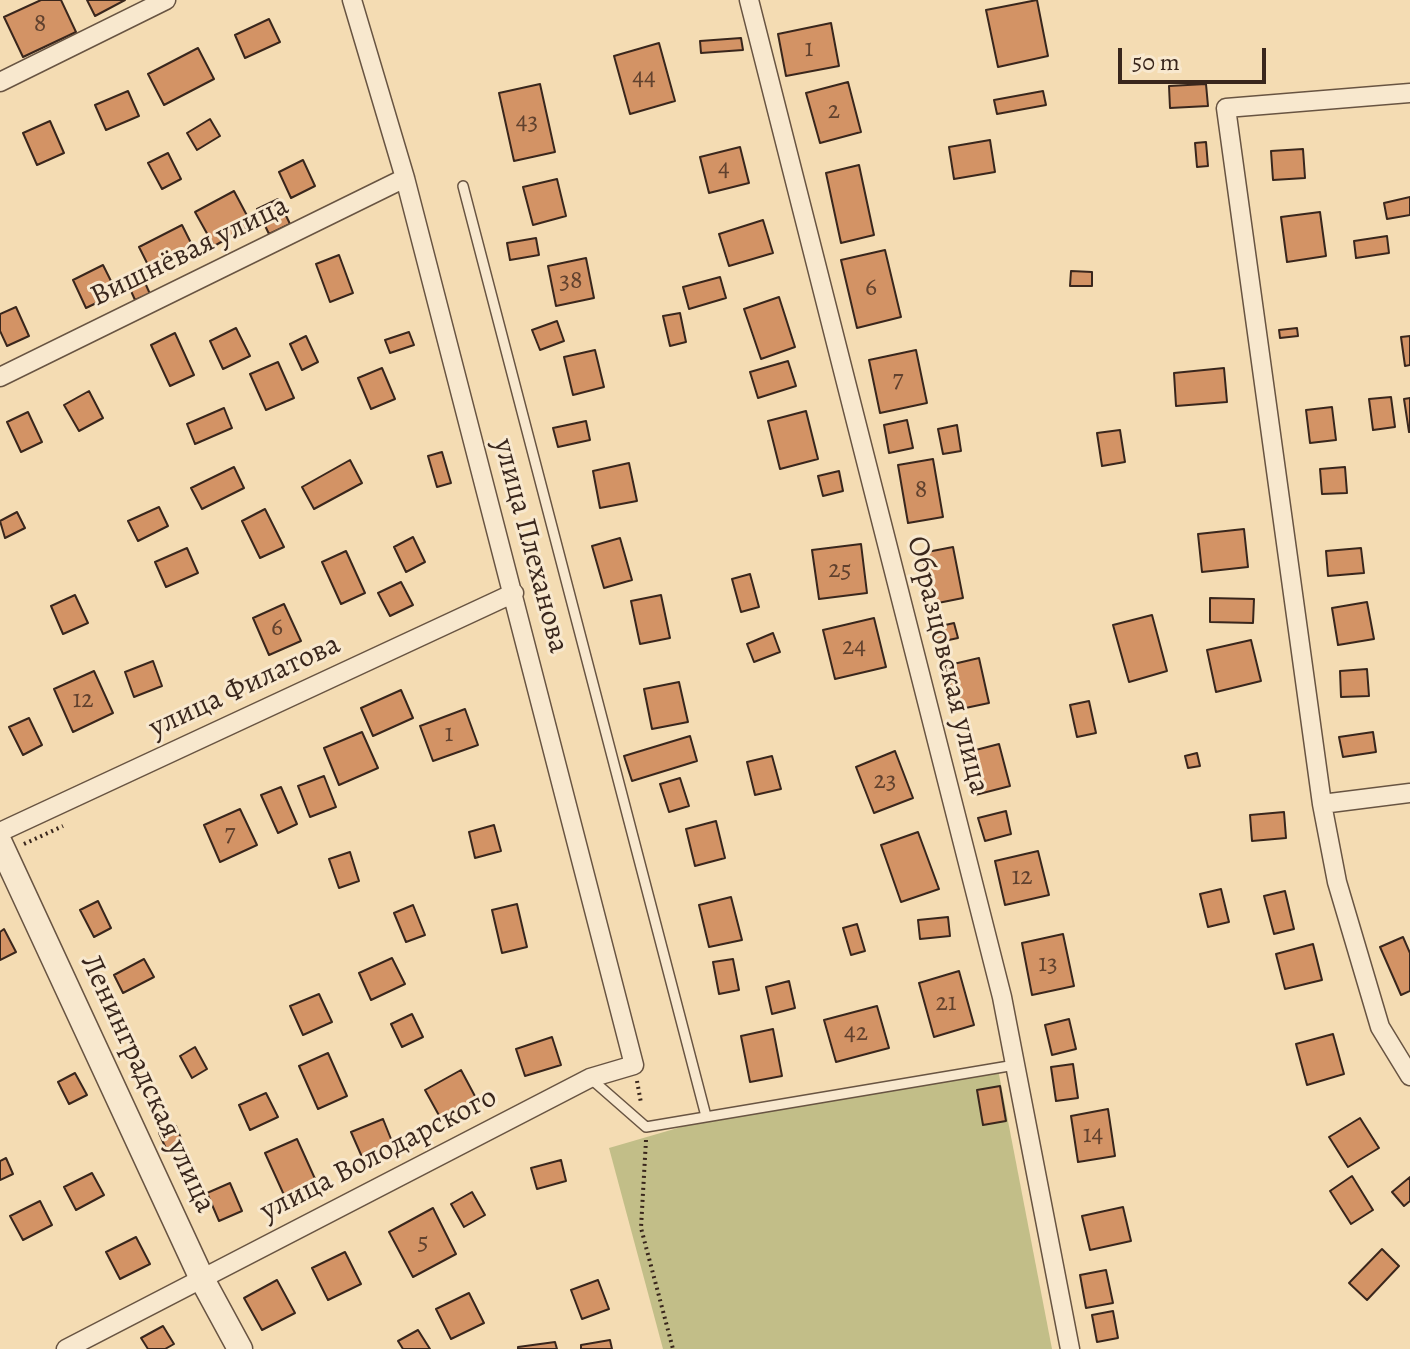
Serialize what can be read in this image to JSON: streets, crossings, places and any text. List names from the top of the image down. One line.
{"streets":{"street":["Вишнёвая улица","улица Плеханова","Образцовская улица","улица Филатова","Ленинградская улица","улица Володарского"]},"crossings":[["Вишнёвая улица","улица Плеханова"],["улица Плеханова","улица Филатова"],["Ленинградская улица","улица Володарского"]],"house_numbers":["8","1","44","2","43","4","38","6","7","8","25","6","24","12","1","23","7","12","13","21","42","14","5"],"scale_bar":"50 m"}
